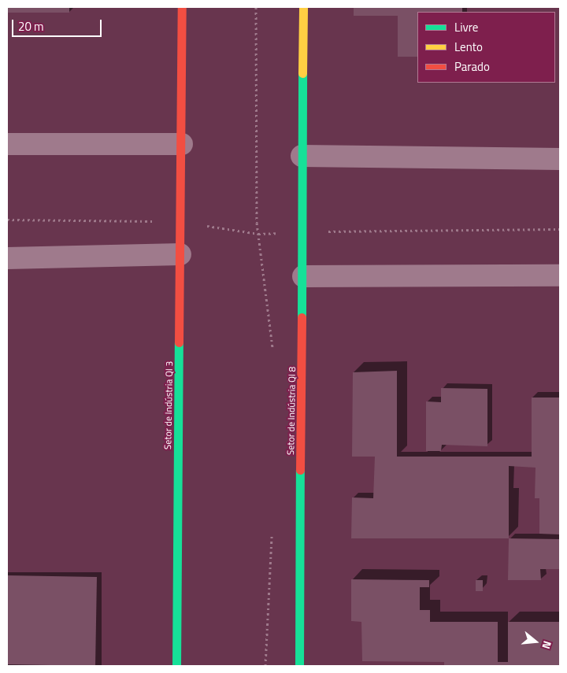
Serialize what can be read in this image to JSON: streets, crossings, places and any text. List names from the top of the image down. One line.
{"streets":{"street":["Setor de Indústria QI 3","Setor de Indústria QI 8"]},"legend":["Livre","Lento","Parado"],"scale_bar":"20 m","north":"right"}
